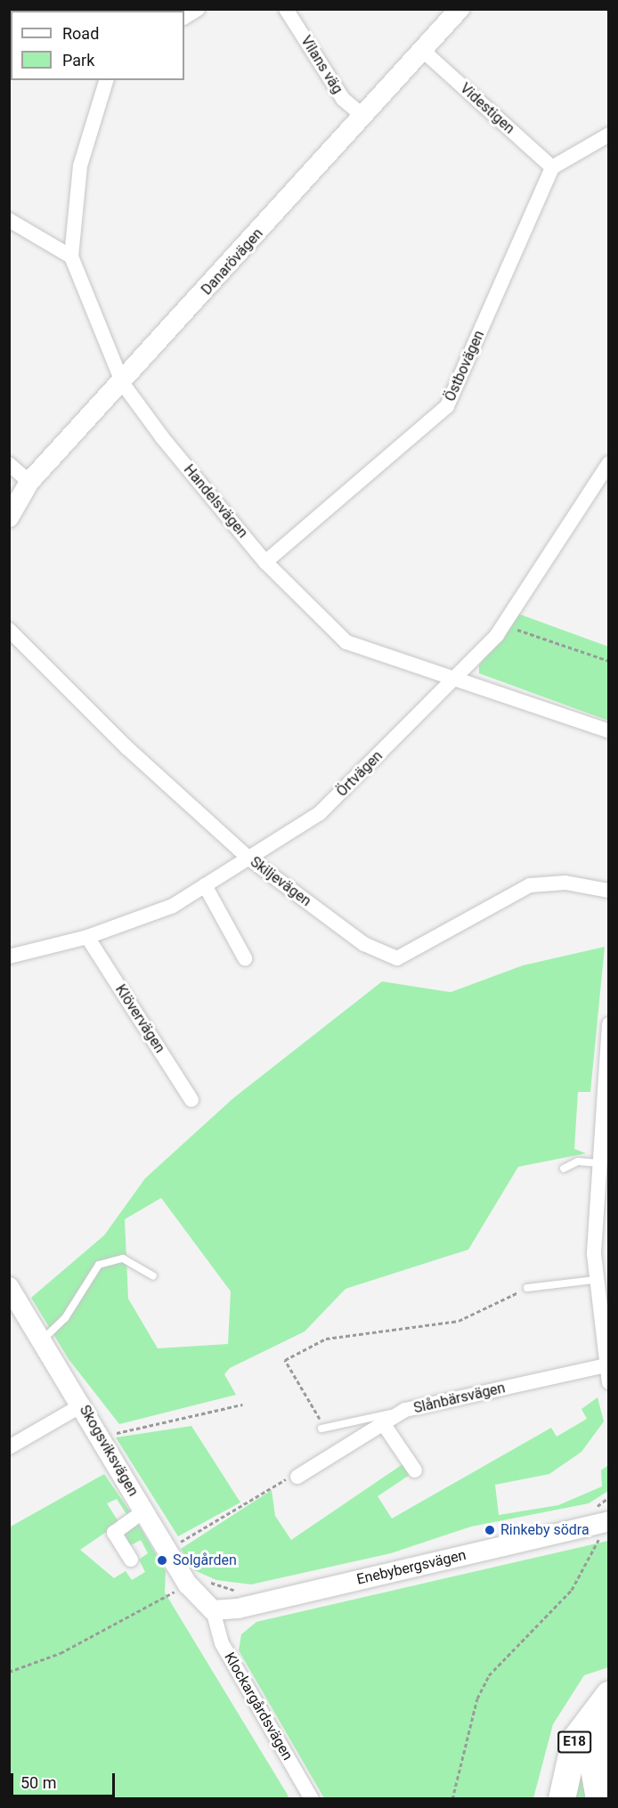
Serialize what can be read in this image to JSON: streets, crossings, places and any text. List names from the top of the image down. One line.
{"streets":{"highway":["E18"],"street":["Vilans väg","Videstigen","Danarövägen","Östbovägen","Handelsvägen","Örtvägen","Skiljevägen","Klövervägen","Slånbärsvägen","Skogsviksvägen","Enebybergsvägen","Klockargårdsvägen"]},"crossings":[["Vilans väg","Danarövägen"],["Videstigen","Danarövägen"],["Videstigen","Östbovägen"],["Danarövägen","Handelsvägen"],["Östbovägen","Handelsvägen"],["Handelsvägen","Örtvägen"],["Örtvägen","Skiljevägen"],["Örtvägen","Klövervägen"],["Skogsviksvägen","Enebybergsvägen"],["Skogsviksvägen","Klockargårdsvägen"],["Enebybergsvägen","Klockargårdsvägen"]],"places":["Rinkeby södra","Solgården"],"legend":["Road","Park"],"scale_bar":"50 m"}
